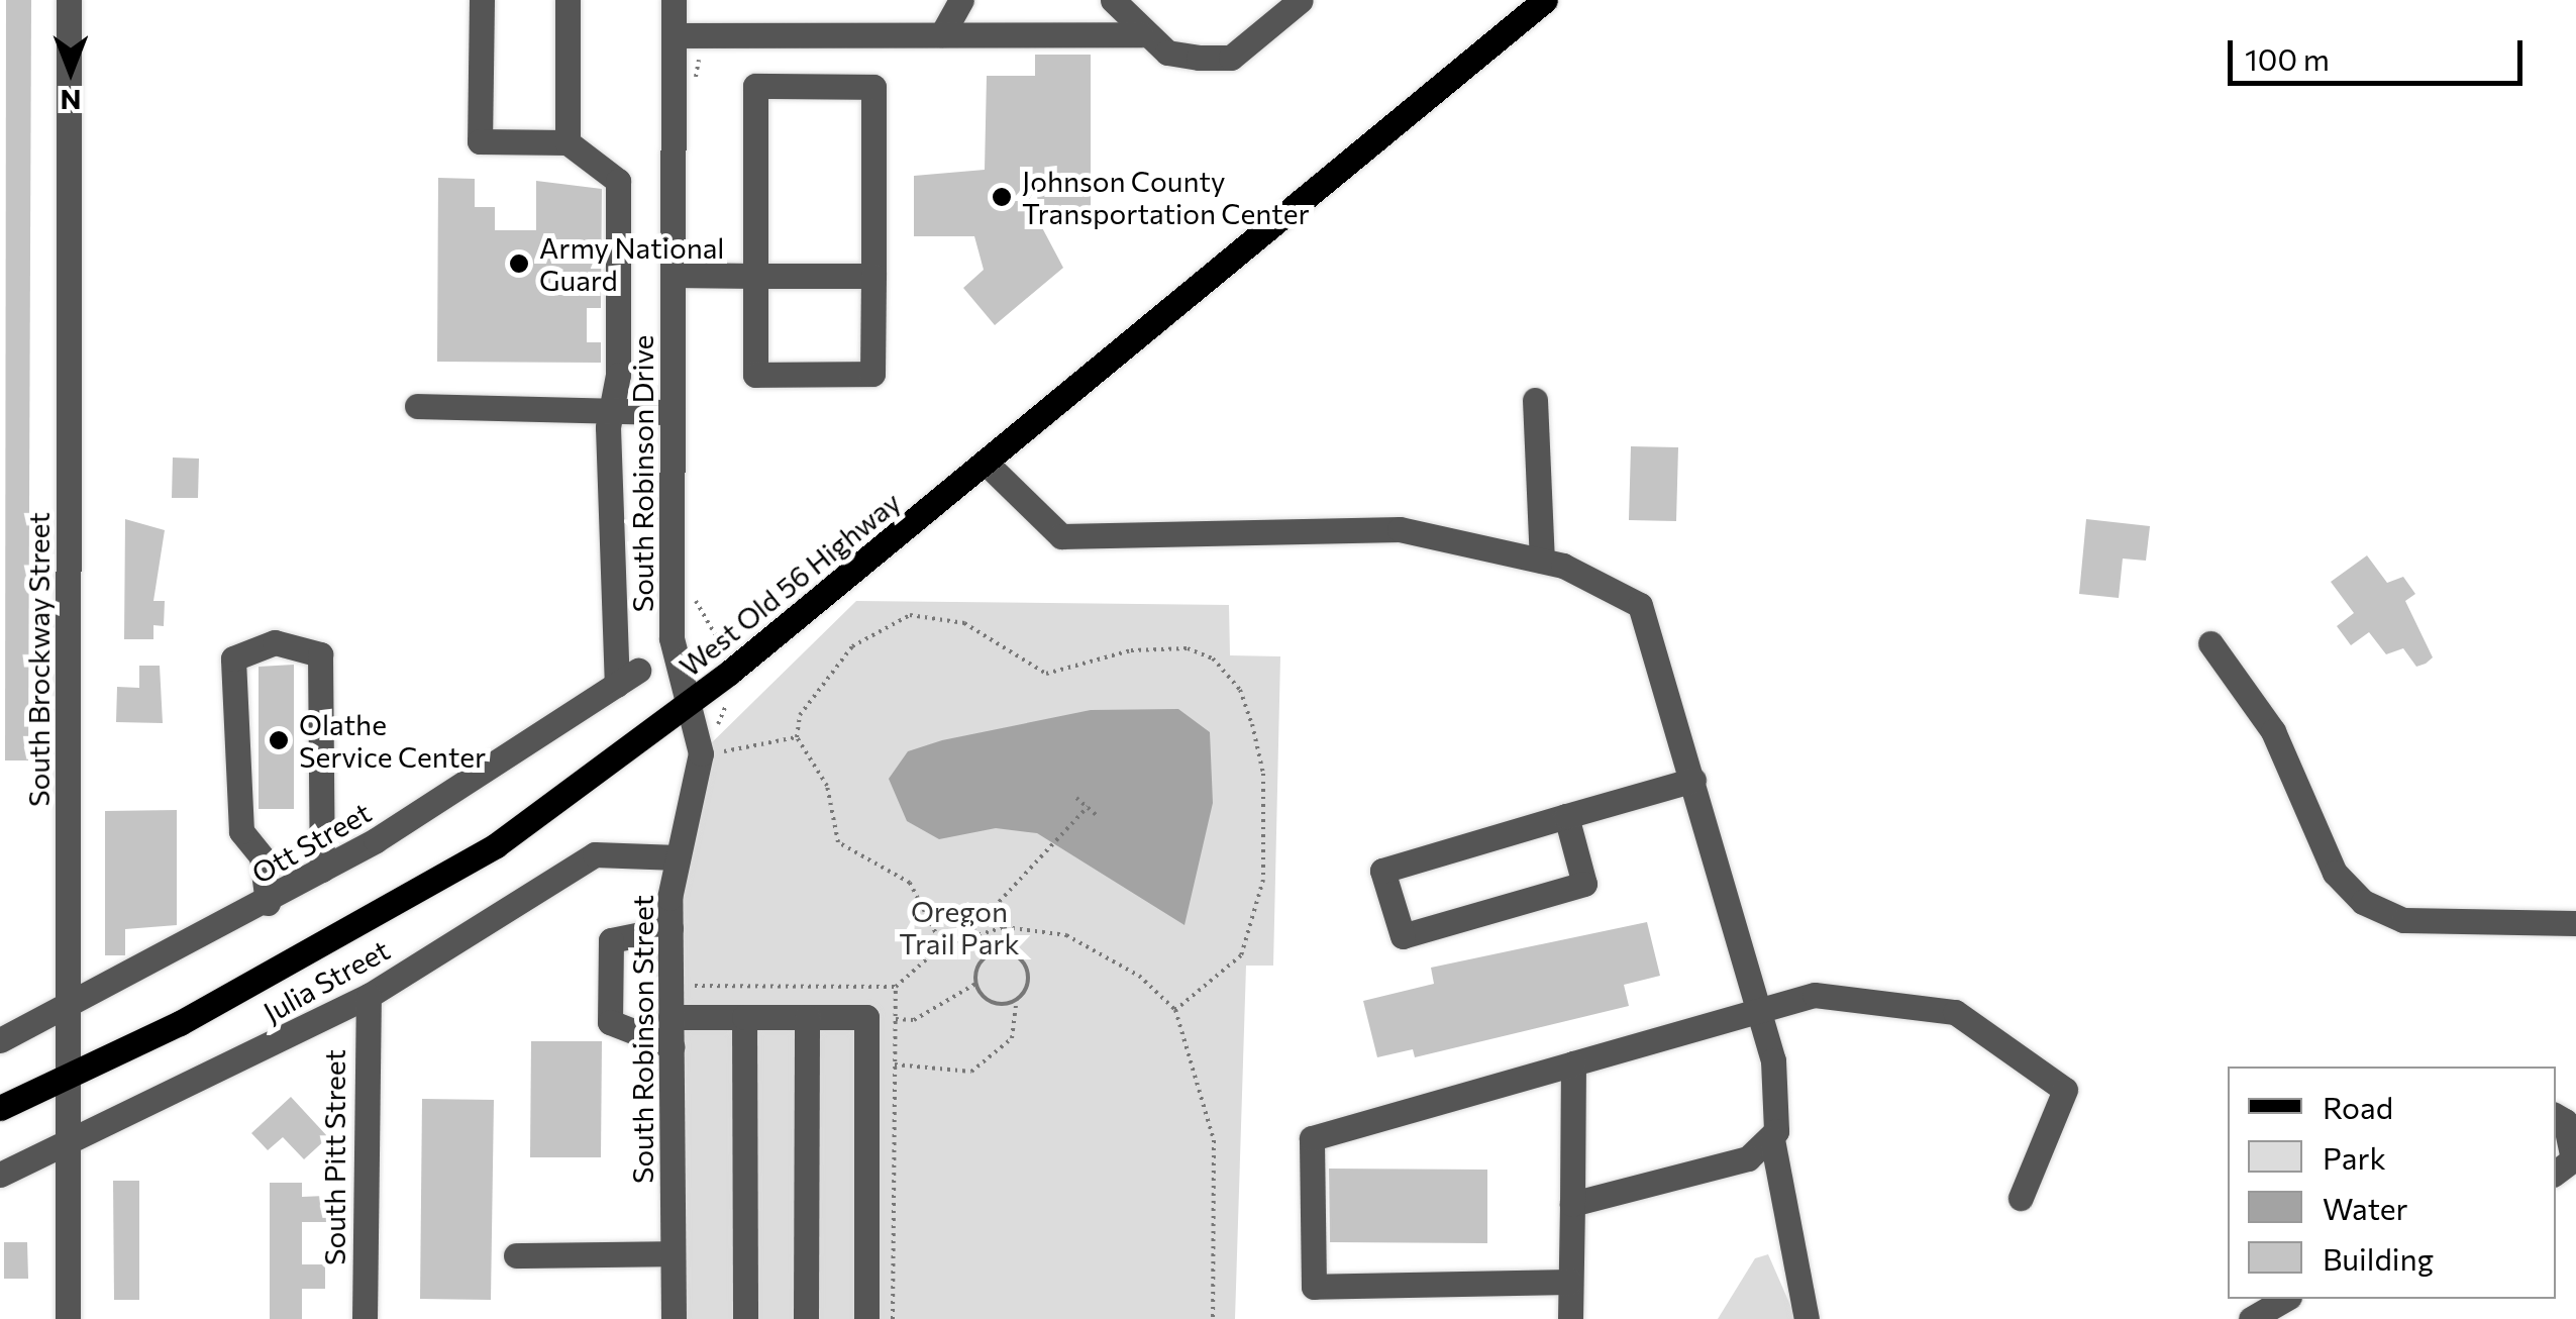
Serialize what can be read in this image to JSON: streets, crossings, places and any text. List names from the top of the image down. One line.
{"streets":{"main road":["West Old 56 Highway"],"street":["South Robinson Drive","South Brockway Street","Ott Street","Julia Street","South Robinson Street","South Pitt Street"]},"crossings":[["South Robinson Drive","West Old 56 Highway"],["South Robinson Drive","South Robinson Street"],["West Old 56 Highway","South Brockway Street"],["West Old 56 Highway","South Robinson Street"],["South Brockway Street","Ott Street"],["South Brockway Street","Julia Street"],["Julia Street","South Robinson Street"],["Julia Street","South Pitt Street"]],"parks":["Oregon Trail Park"],"places":["Johnson County Transportation Center","Army National Guard","Olathe Service Center"],"legend":["Road","Park","Water","Building"],"scale_bar":"100 m","north":"bottom"}
